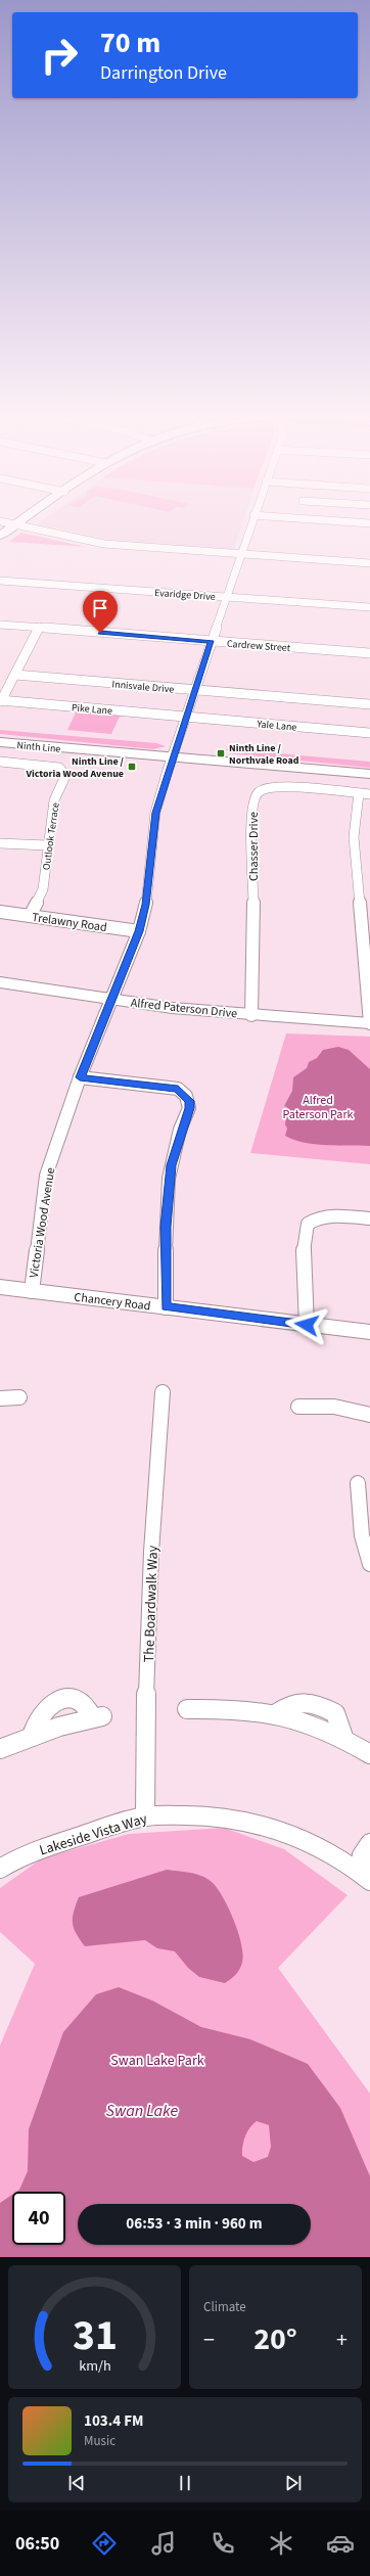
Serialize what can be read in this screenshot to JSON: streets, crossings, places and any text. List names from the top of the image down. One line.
{"streets":{"street":["Evaridge Drive","Cardrew Street","Innisvale Drive","Pike Lane","Yale Lane","Ninth Line","Outlook Terrace","Chasser Drive","Trelawny Road","Alfred Paterson Drive","Victoria Wood Avenue","Chancery Road","The Boardwalk Way","Lakeside Vista Way"]},"crossings":[["Evaridge Drive","Victoria Wood Avenue"],["Cardrew Street","Victoria Wood Avenue"],["Innisvale Drive","Victoria Wood Avenue"],["Pike Lane","Yale Lane"],["Pike Lane","Victoria Wood Avenue"],["Yale Lane","Victoria Wood Avenue"],["Ninth Line","Victoria Wood Avenue"],["Outlook Terrace","Trelawny Road"],["Chasser Drive","Alfred Paterson Drive"],["Trelawny Road","Victoria Wood Avenue"],["Alfred Paterson Drive","Victoria Wood Avenue"],["Victoria Wood Avenue","Chancery Road"],["The Boardwalk Way","Lakeside Vista Way"]],"water":["Swan Lake"],"parks":["Alfred Paterson Park","Swan Lake Park"],"places":{"transit":["Ninth Line / Northvale Road","Ninth Line / Victoria Wood Avenue"]},"page":{"turn":["70 m","Darrington Drive"],"limit":"40","trip":"06:53 · 3 min · 960 m","tile":"Climate","heat":["−","20°","+"],"song":["103.4 FM","Music"],"tabs":"06:50","gauge":["31","km/h"]}}
